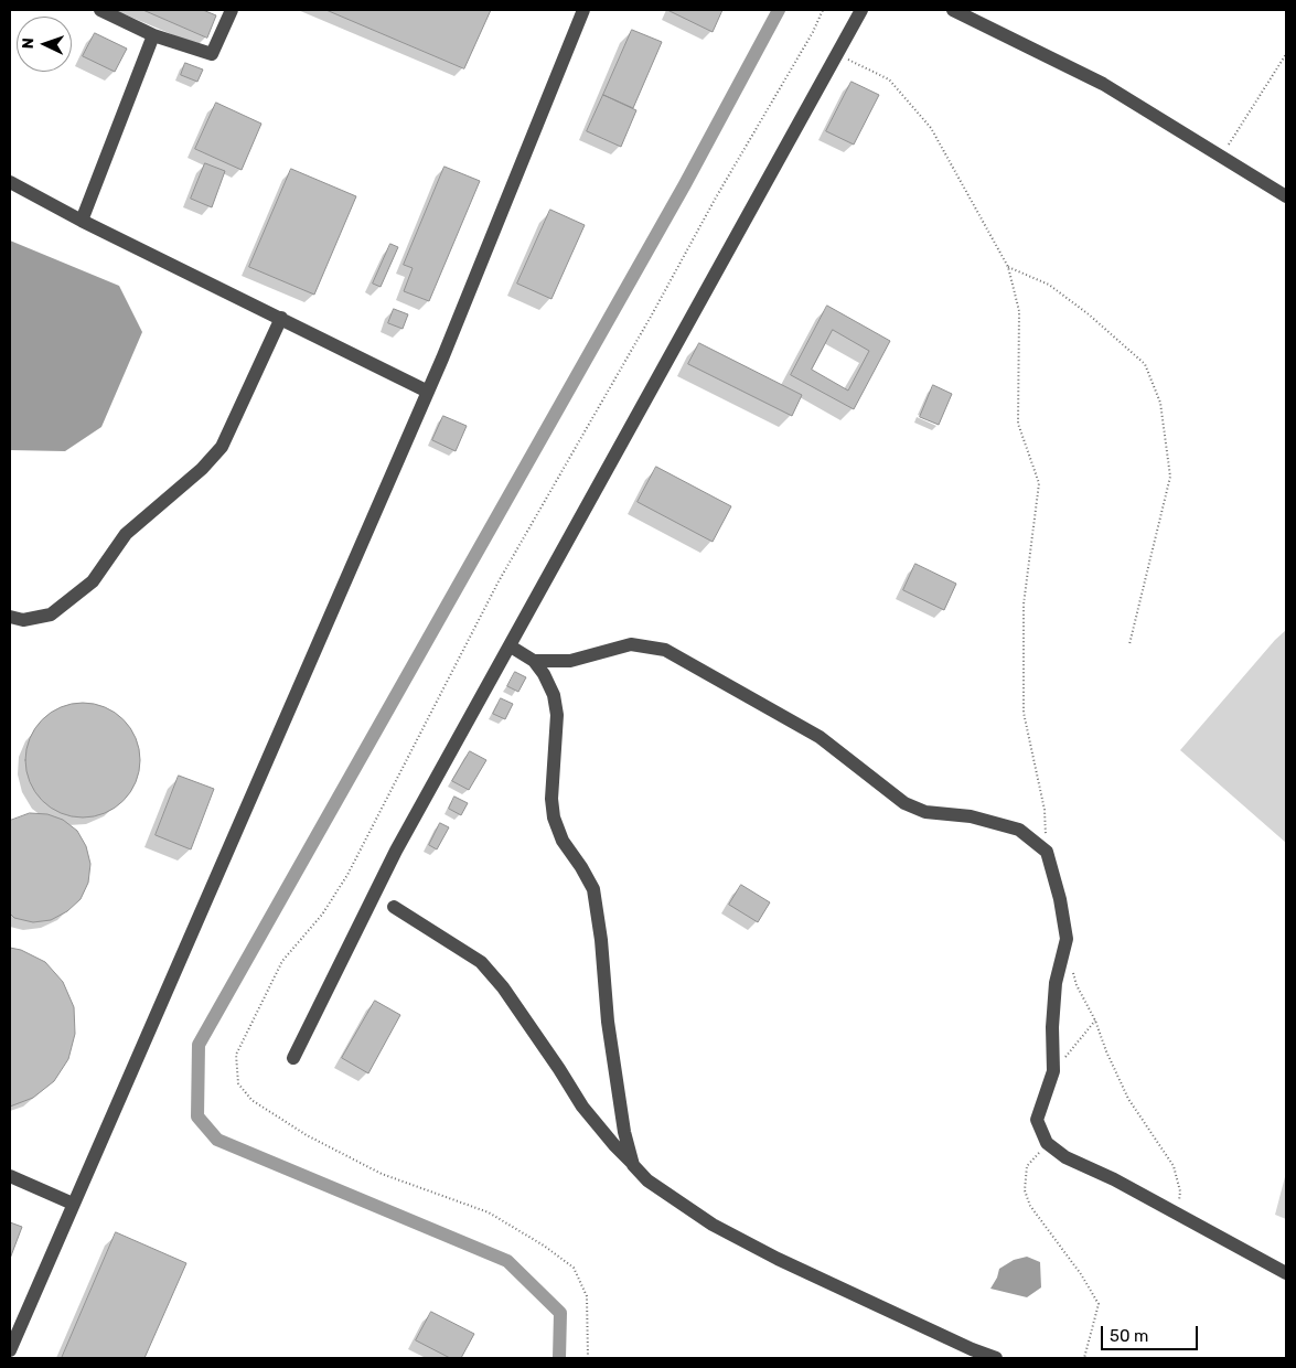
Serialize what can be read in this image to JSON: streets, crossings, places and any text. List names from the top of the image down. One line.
{"scale_bar":"50 m","north":"left"}
